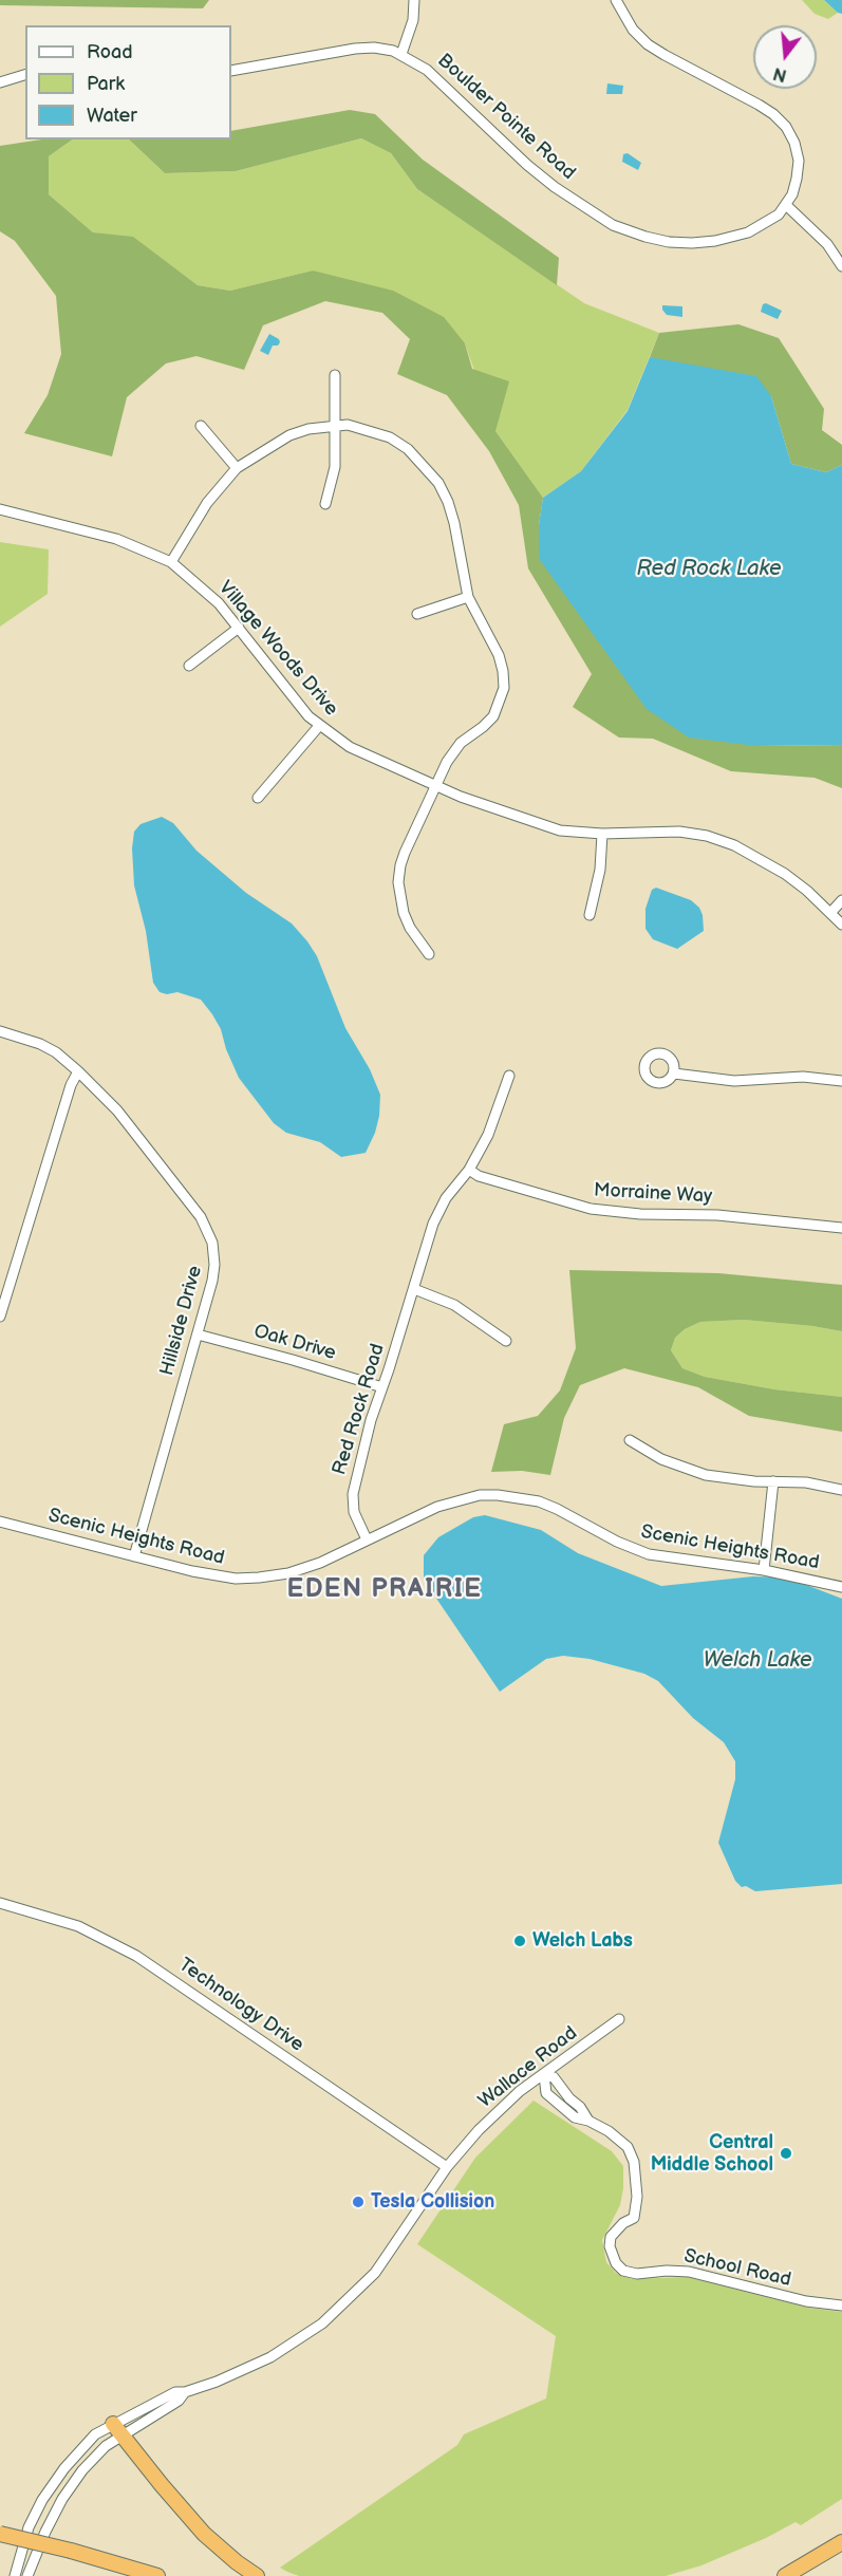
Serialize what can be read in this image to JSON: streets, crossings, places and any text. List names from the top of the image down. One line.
{"streets":{"street":["Boulder Pointe Road","Village Woods Drive","Morraine Way","Hillside Drive","Oak Drive","Red Rock Road","Scenic Heights Road","Technology Drive","Wallace Road","School Road"]},"crossings":[["Morraine Way","Red Rock Road"],["Hillside Drive","Oak Drive"],["Hillside Drive","Scenic Heights Road"],["Oak Drive","Red Rock Road"],["Red Rock Road","Scenic Heights Road"],["Technology Drive","Wallace Road"],["Wallace Road","School Road"]],"districts":["EDEN PRAIRIE"],"water":["Red Rock Lake","Welch Lake"],"places":["Welch Labs","Central Middle School","Tesla Collision"],"legend":["Road","Park","Water"],"north":"bottom"}
